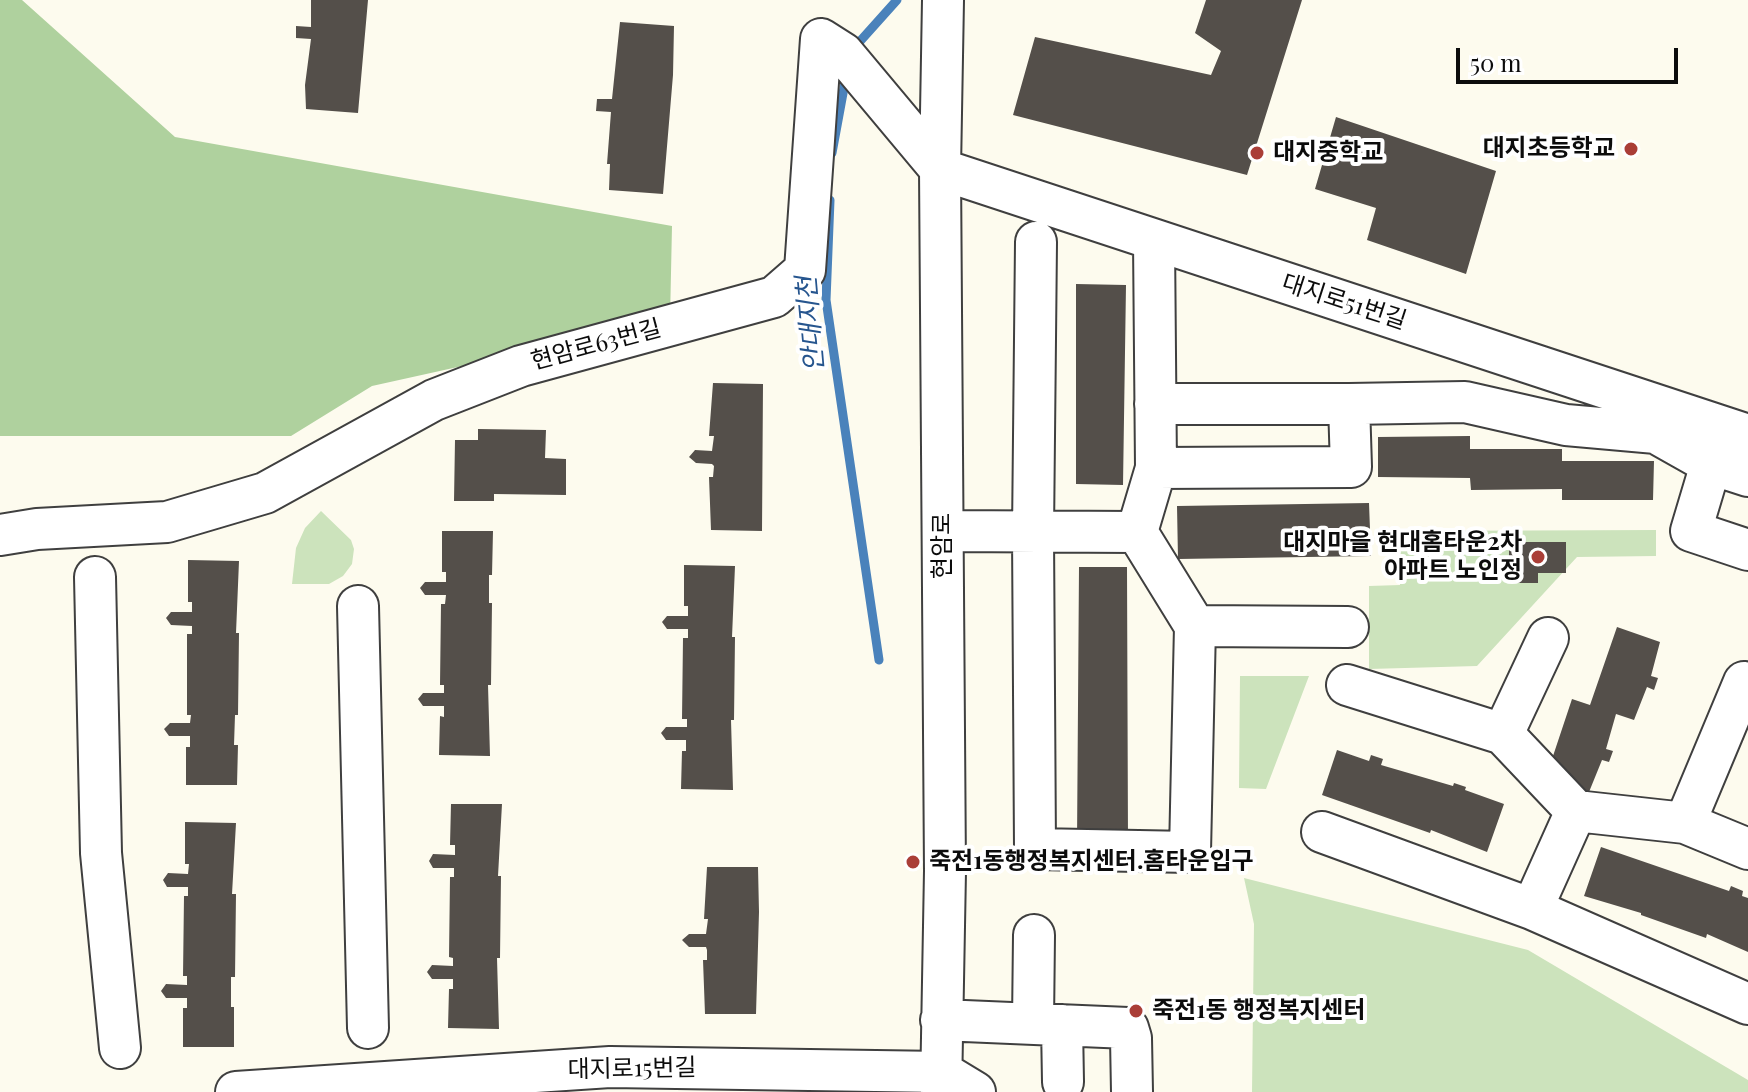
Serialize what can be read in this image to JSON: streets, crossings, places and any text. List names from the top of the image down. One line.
{"streets":{"street":["대지로51번길","현암로63번길","현암로","대지로15번길"]},"crossings":[["대지로51번길","현암로63번길"],["대지로51번길","현암로"],["현암로63번길","현암로"],["현암로","대지로15번길"]],"water":["안대지천"],"places":["대지초등학교","대지중학교","대지마을 현대홈타운2차 아파트 노인정","죽전1동행정복지센터.홈타운입구","죽전1동 행정복지센터"],"scale_bar":"50 m"}
